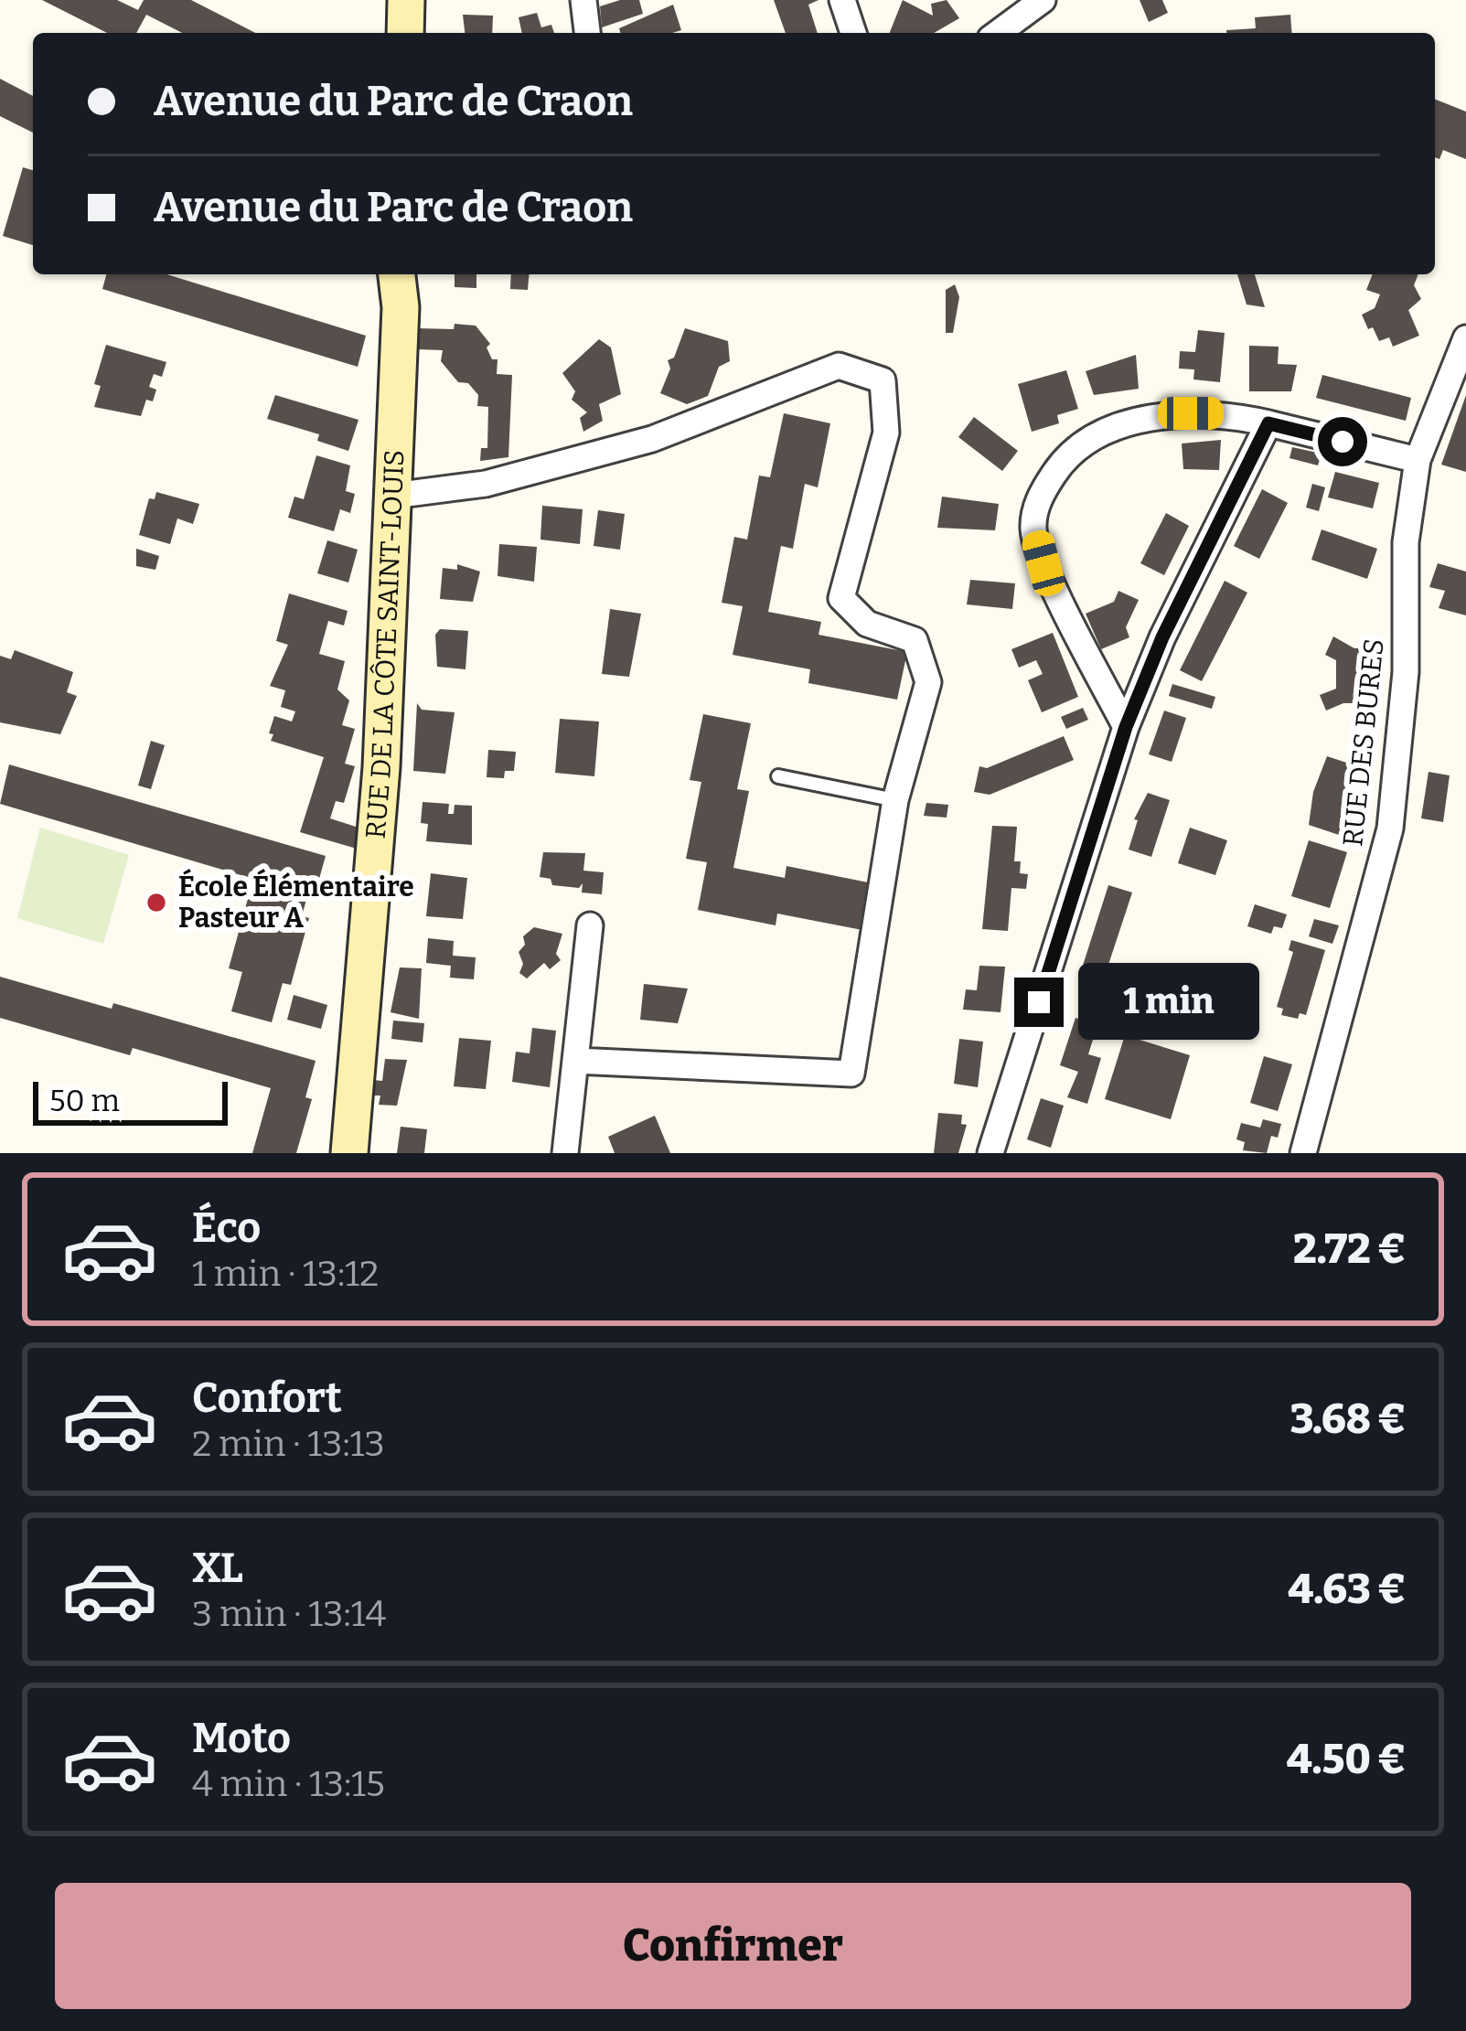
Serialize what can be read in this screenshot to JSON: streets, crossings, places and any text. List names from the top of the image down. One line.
{"streets":{"street":["RUE DE LA CÔTE SAINT-LOUIS","RUE DES BURES"]},"places":["École Élémentaire Pasteur A"],"scale_bar":"50 m","page":{"banner":["Avenue du Parc de Craon","Avenue du Parc de Craon"],"bubble":"1 min","scale":"50 m","list":[{"name":"Éco","note":"1 min · 13:12","value":"2.72 €"},{"name":"Confort","note":"2 min · 13:13","value":"3.68 €"},{"name":"XL","note":"3 min · 13:14","value":"4.63 €"},{"name":"Moto","note":"4 min · 13:15","value":"4.50 €"}],"buttons":"Confirmer"}}
